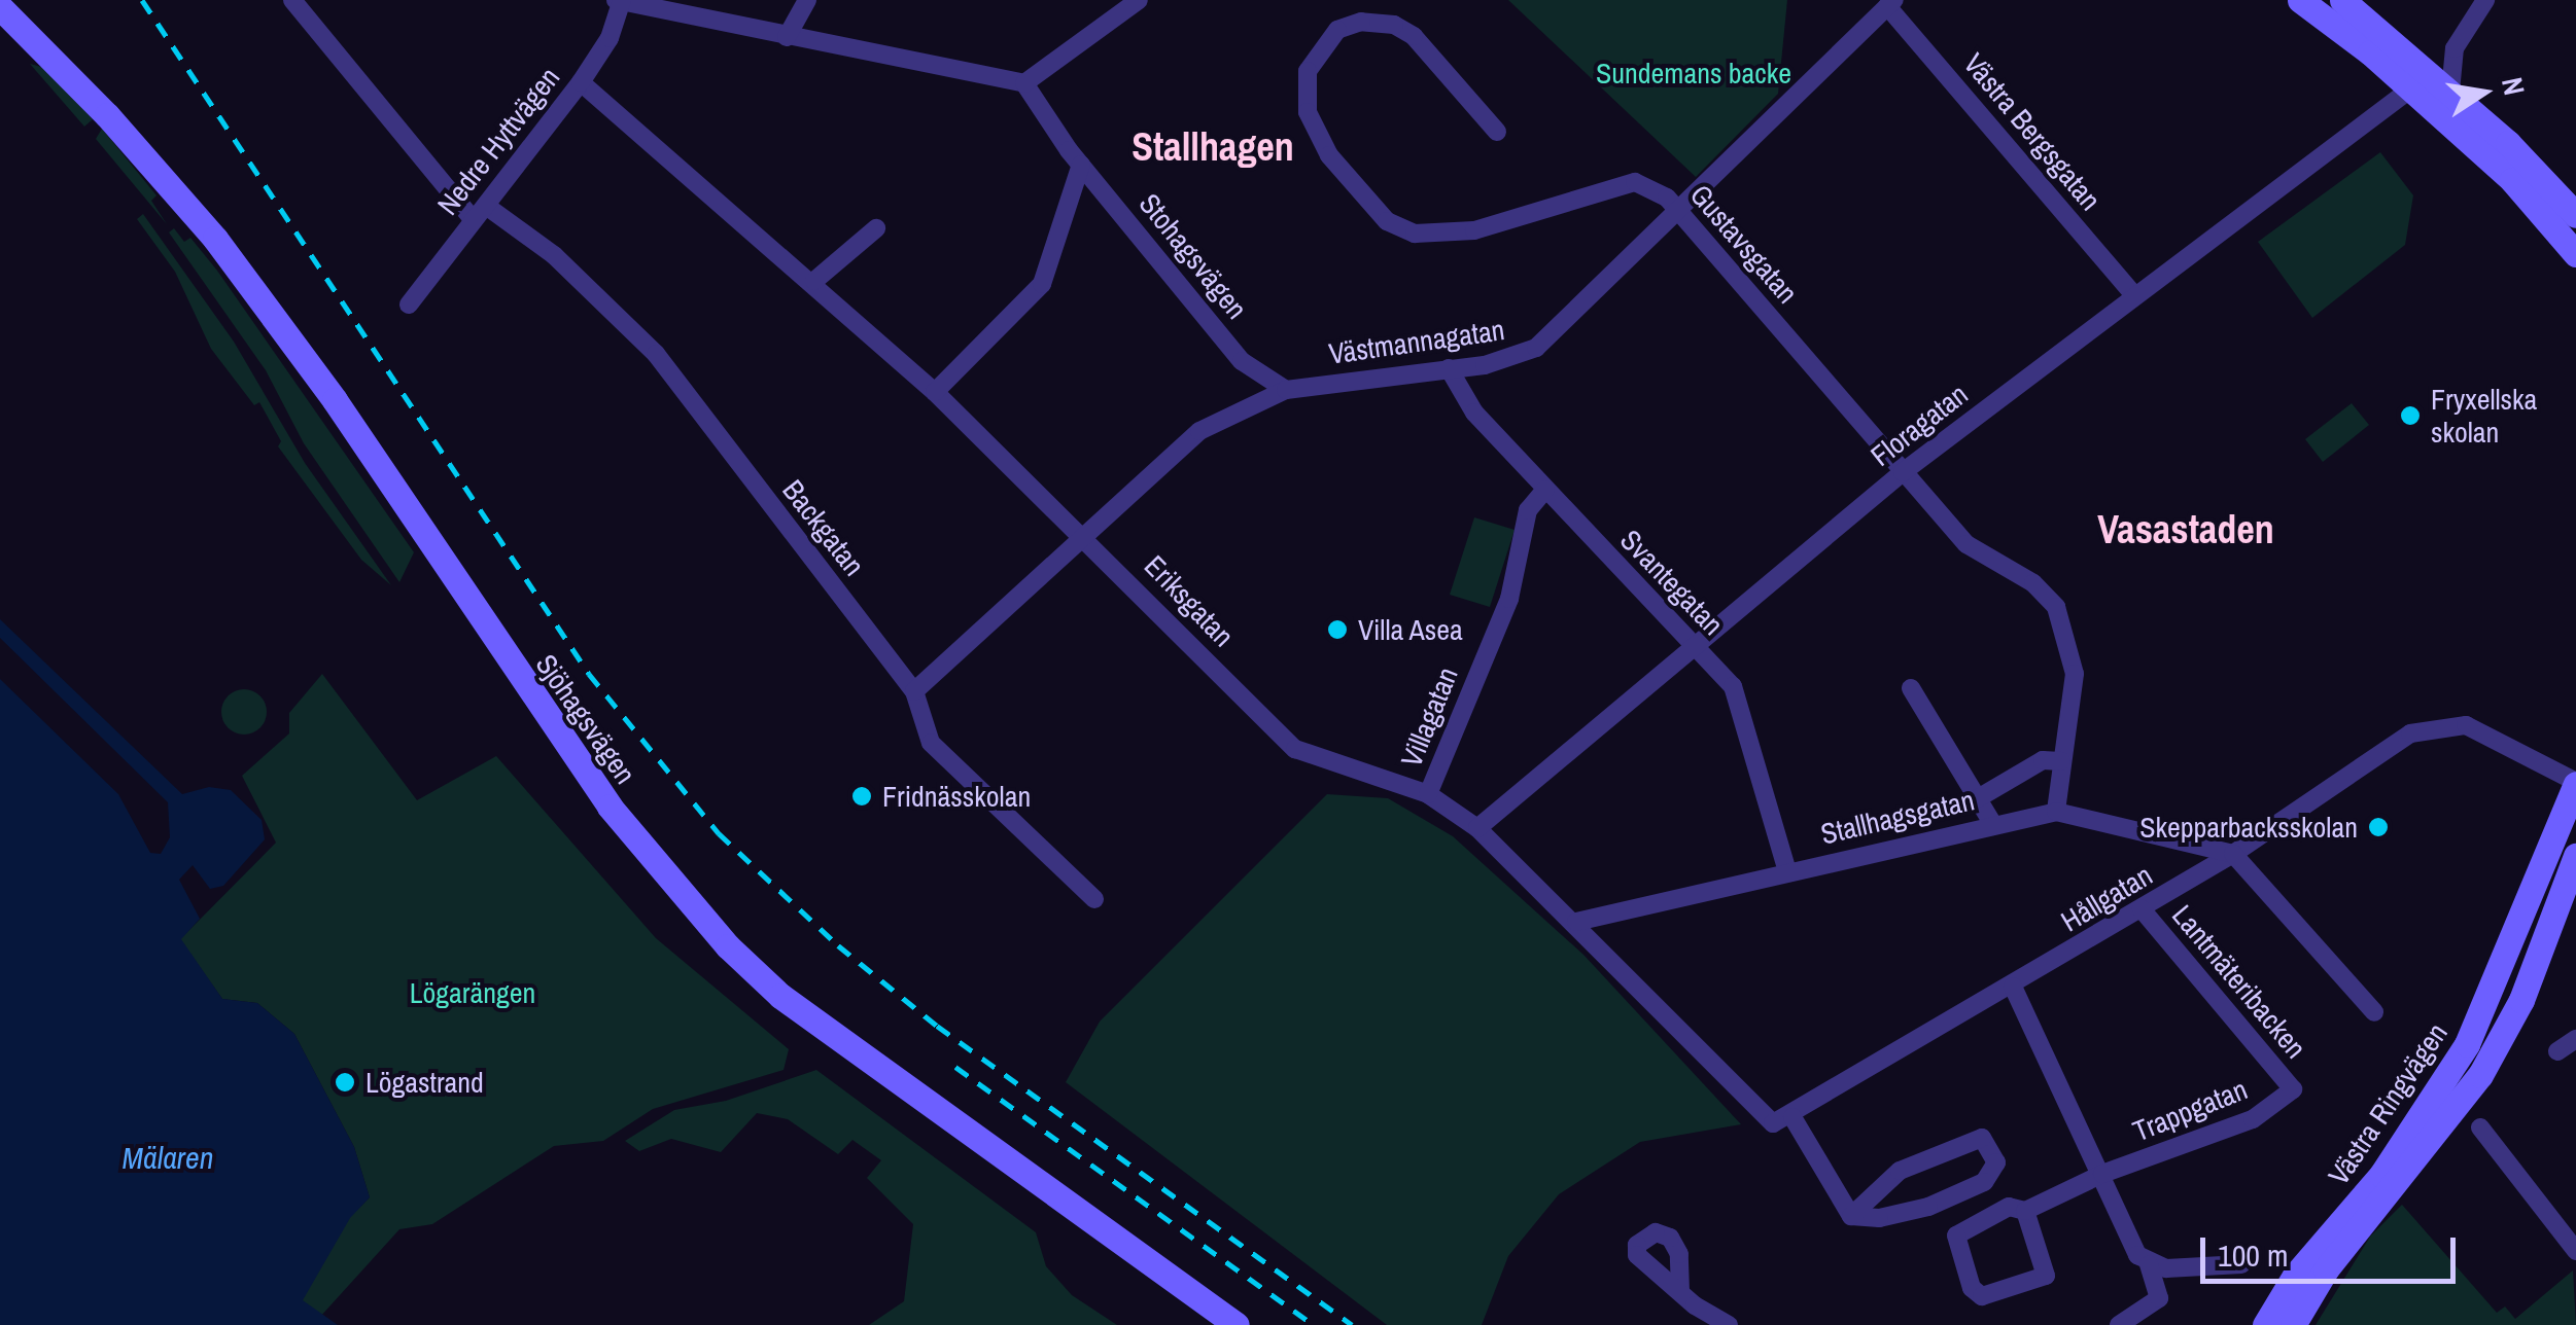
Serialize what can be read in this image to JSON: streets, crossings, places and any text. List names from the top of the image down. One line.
{"streets":{"main road":["Sjöhagsvägen","Västra Ringvägen"],"street":["Västra Bergsgatan","Nedre Hyttvägen","Gustavsgatan","Stohagsvägen","Västmannagatan","Floragatan","Backgatan","Svantegatan","Eriksgatan","Villagatan","Stallhagsgatan","Hållgatan","Lantmäteribacken","Trappgatan"]},"crossings":[["Västra Bergsgatan","Västmannagatan"],["Västra Bergsgatan","Floragatan"],["Nedre Hyttvägen","Backgatan"],["Nedre Hyttvägen","Eriksgatan"],["Gustavsgatan","Västmannagatan"],["Gustavsgatan","Floragatan"],["Gustavsgatan","Stallhagsgatan"],["Stohagsvägen","Västmannagatan"],["Västmannagatan","Backgatan"],["Västmannagatan","Svantegatan"],["Västmannagatan","Eriksgatan"],["Floragatan","Svantegatan"],["Floragatan","Eriksgatan"],["Svantegatan","Villagatan"],["Svantegatan","Stallhagsgatan"],["Eriksgatan","Villagatan"],["Eriksgatan","Stallhagsgatan"],["Eriksgatan","Hållgatan"],["Stallhagsgatan","Hållgatan"],["Hållgatan","Lantmäteribacken"],["Hållgatan","Västra Ringvägen"],["Lantmäteribacken","Trappgatan"]],"districts":["Stallhagen","Vasastaden"],"water":["Mälaren"],"parks":["Sundemans backe","Lögarängen"],"places":["Fryxellska skolan","Villa Asea","Fridnässkolan","Skepparbacksskolan","Lögastrand"],"scale_bar":"100 m","north":"right"}
